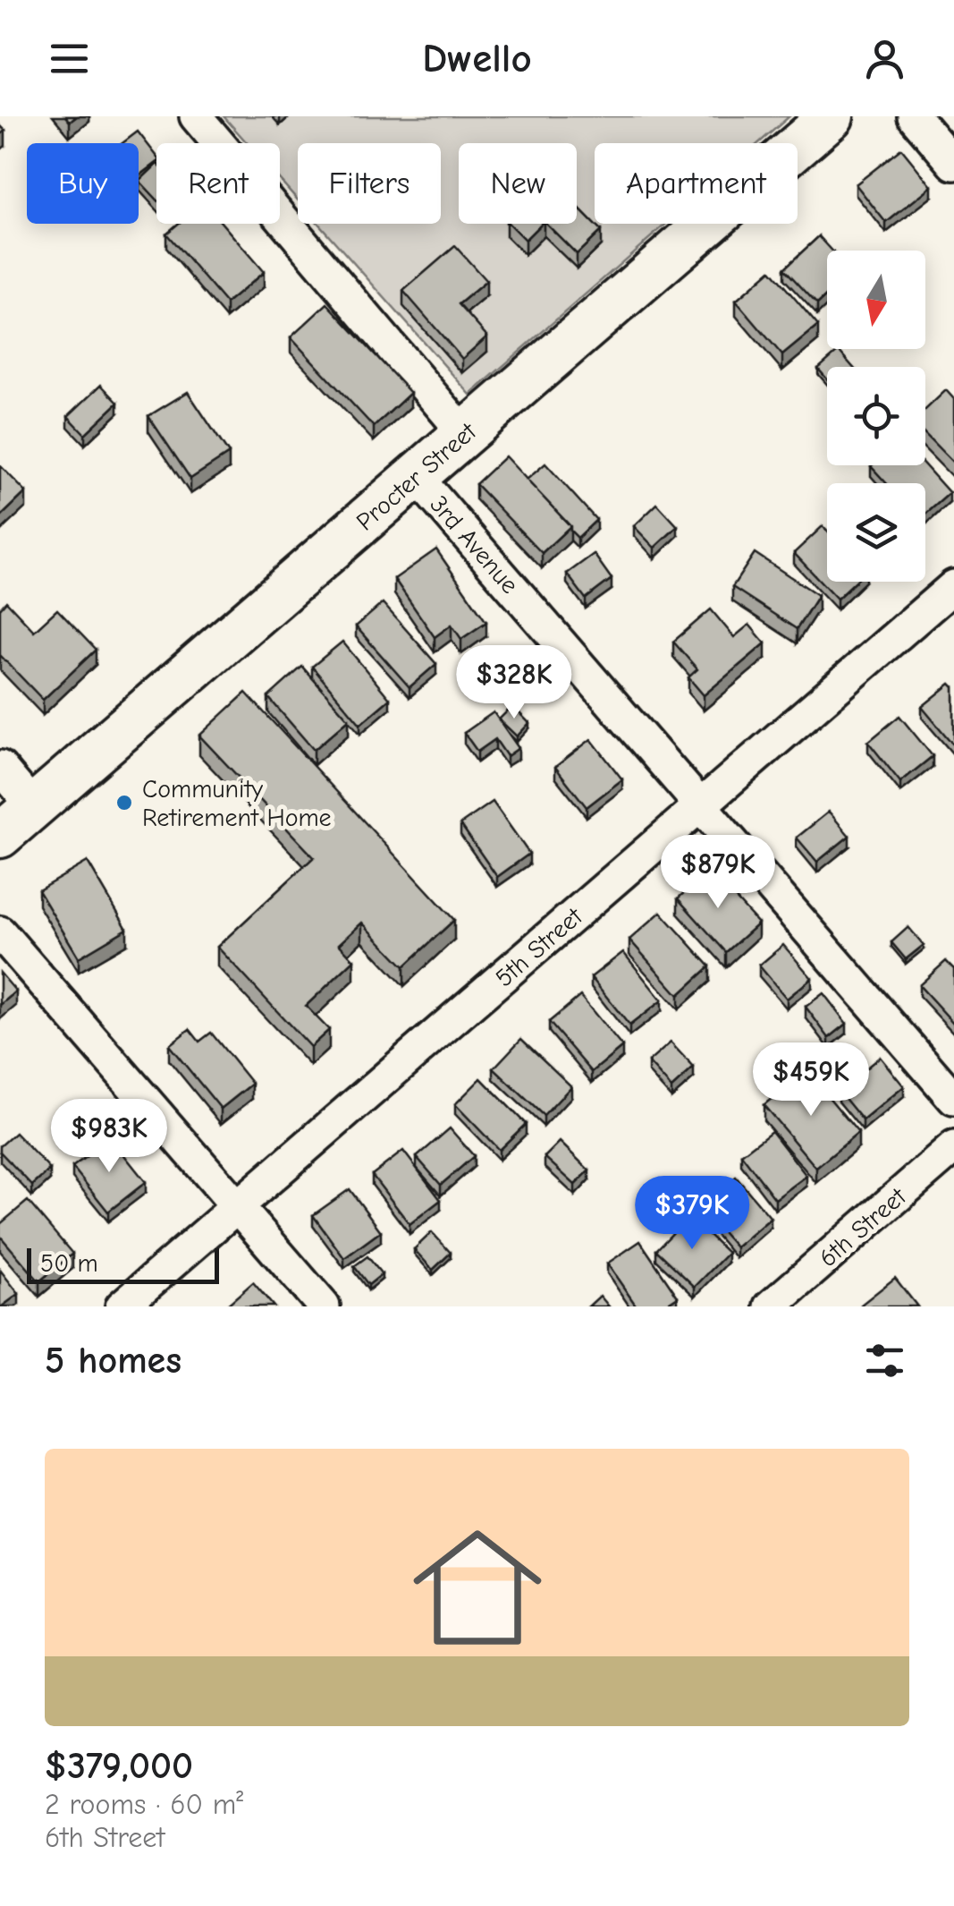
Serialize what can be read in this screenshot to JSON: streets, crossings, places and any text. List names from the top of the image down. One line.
{"streets":{"street":["Procter Street","3rd Avenue","5th Street","6th Street"]},"crossings":[["Procter Street","3rd Avenue"],["3rd Avenue","5th Street"]],"places":["Community Retirement Home"],"scale_bar":"50 m","north":"bottom","page":{"header":"Dwello","chip":["Buy","Rent","Filters","New","Apartment"],"price":["$328K","$879K","$459K","$983K","$379K"],"scale":"50 m","heading":"5 homes","list":[{"name":"$379,000","note":"2 rooms · 60 m² · 6th Street"}]}}
